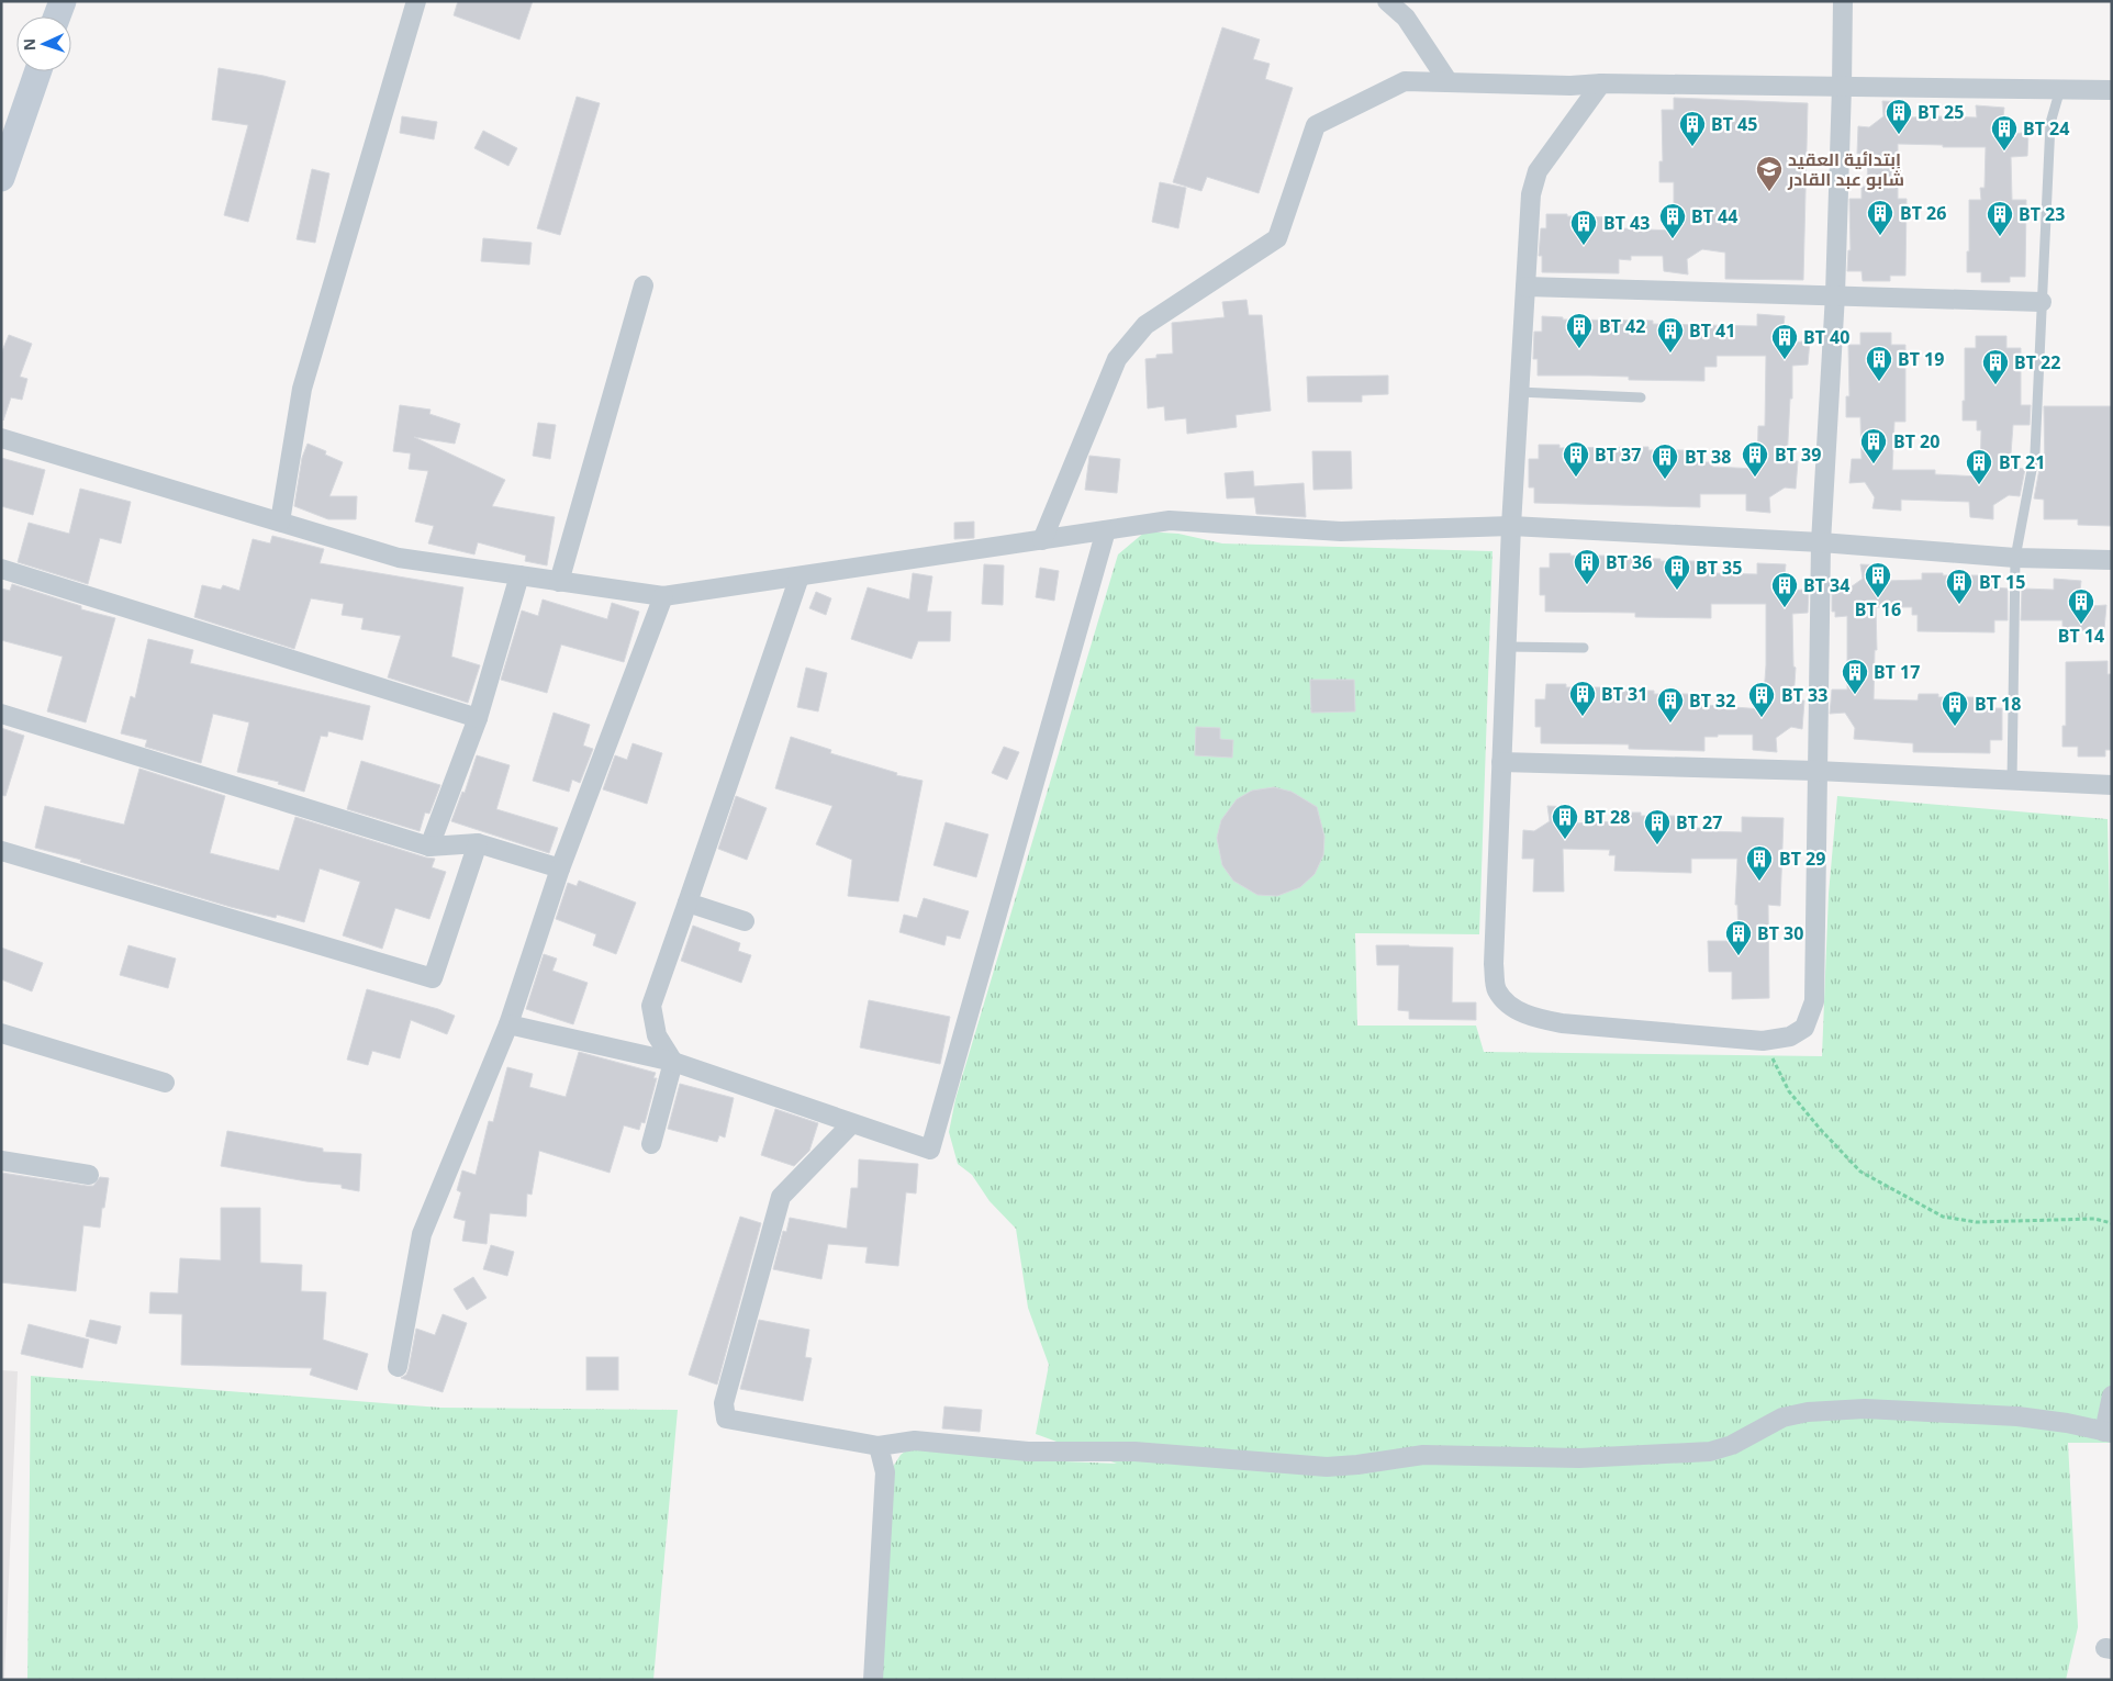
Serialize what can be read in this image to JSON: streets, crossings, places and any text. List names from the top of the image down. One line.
{"places":{"building":["BT 25","BT 45","BT 24","BT 26","BT 23","BT 44","BT 43","BT 42","BT 41","BT 40","BT 19","BT 22","BT 20","BT 37","BT 39","BT 38","BT 21","BT 36","BT 35","BT 16","BT 15","BT 34","BT 14","BT 17","BT 31","BT 33","BT 32","BT 18","BT 28","BT 27","BT 29","BT 30"],"school or university":["إبتدائية العقيد شابو عبد القادر"]},"north":"left"}
